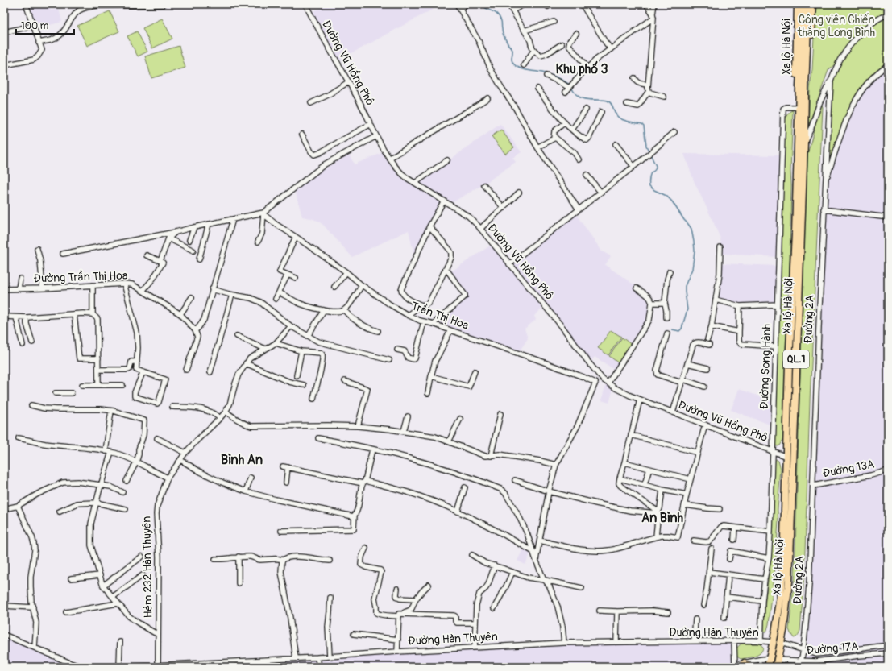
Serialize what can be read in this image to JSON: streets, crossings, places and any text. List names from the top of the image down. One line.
{"streets":{"highway":["Xa lộ Hà Nội","QL.1"],"street":["Đường Vũ Hồng Phô","Đường Trần Thị Hoa","Trần Thị Hoa","Đường 2A","Đường Song Hành","Đường 13A","Hẻm 232 Hàn Thuyên","Đường Hàn Thuyên","Đường 17A"]},"crossings":[["Xa lộ Hà Nội","Đường Vũ Hồng Phô"],["Xa lộ Hà Nội","QL.1"],["Xa lộ Hà Nội","Đường Song Hành"],["Xa lộ Hà Nội","Đường Hàn Thuyên"],["Xa lộ Hà Nội","Đường 17A"],["Đường Vũ Hồng Phô","Đường Song Hành"],["Đường 2A","Đường 13A"],["Đường 2A","Đường 17A"],["Đường Song Hành","Đường Hàn Thuyên"],["Hẻm 232 Hàn Thuyên","Đường Hàn Thuyên"]],"districts":["Khu phố 3","Bình An","An Bình"],"parks":["Công viên Chiến thắng Long Bình"],"scale_bar":"100 m"}
